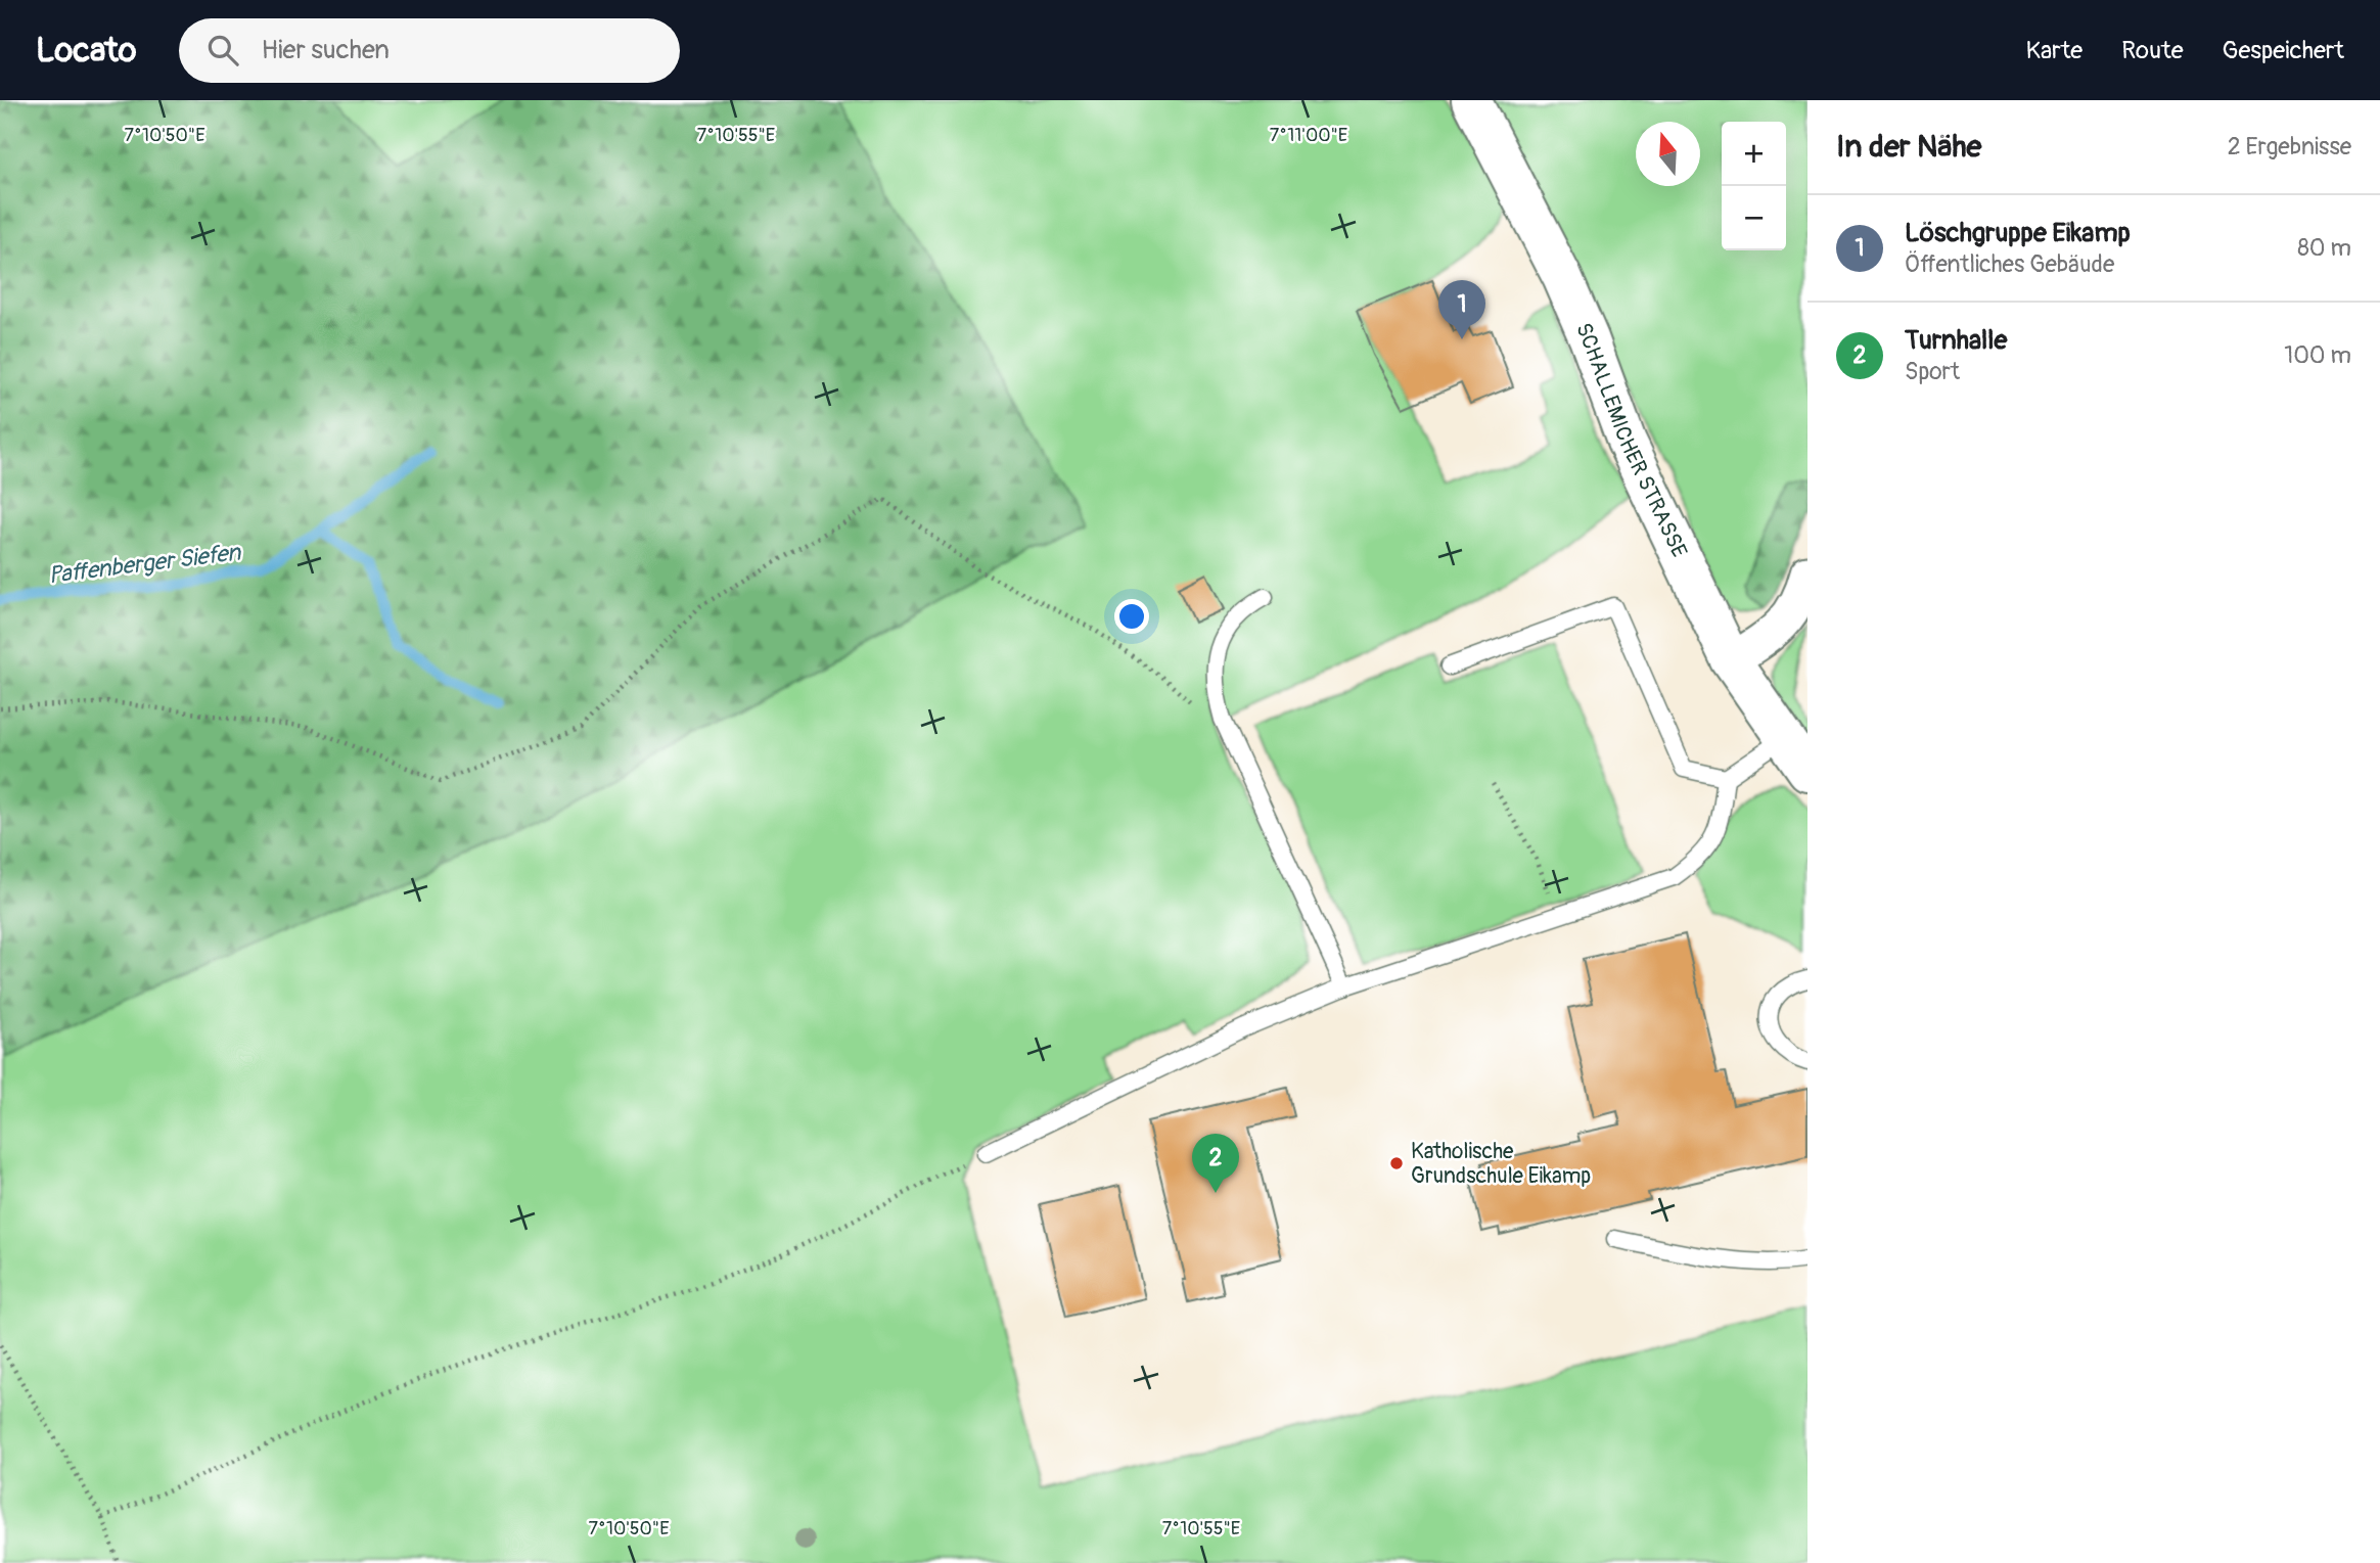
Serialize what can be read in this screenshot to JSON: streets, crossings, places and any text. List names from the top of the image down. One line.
{"streets":{"street":["SCHALLEMICHER STRASSE"]},"water":["Paffenberger Siefen"],"places":["Katholische Grundschule Eikamp"],"north":"top","page":{"header":"Locato","search":"Hier suchen","nav":["Karte","Route","Gespeichert"],"heading":["In der Nähe","2 Ergebnisse"],"map_buttons":["+","−"],"list":[{"mark":"1","name":"Löschgruppe Eikamp","note":"Öffentliches Gebäude","value":"80 m"},{"mark":"2","name":"Turnhalle","note":"Sport","value":"100 m"}],"pins":["1","2"]},"coordinates":["7°10'50\"E","7°10'55\"E","7°11'00\"E"]}
